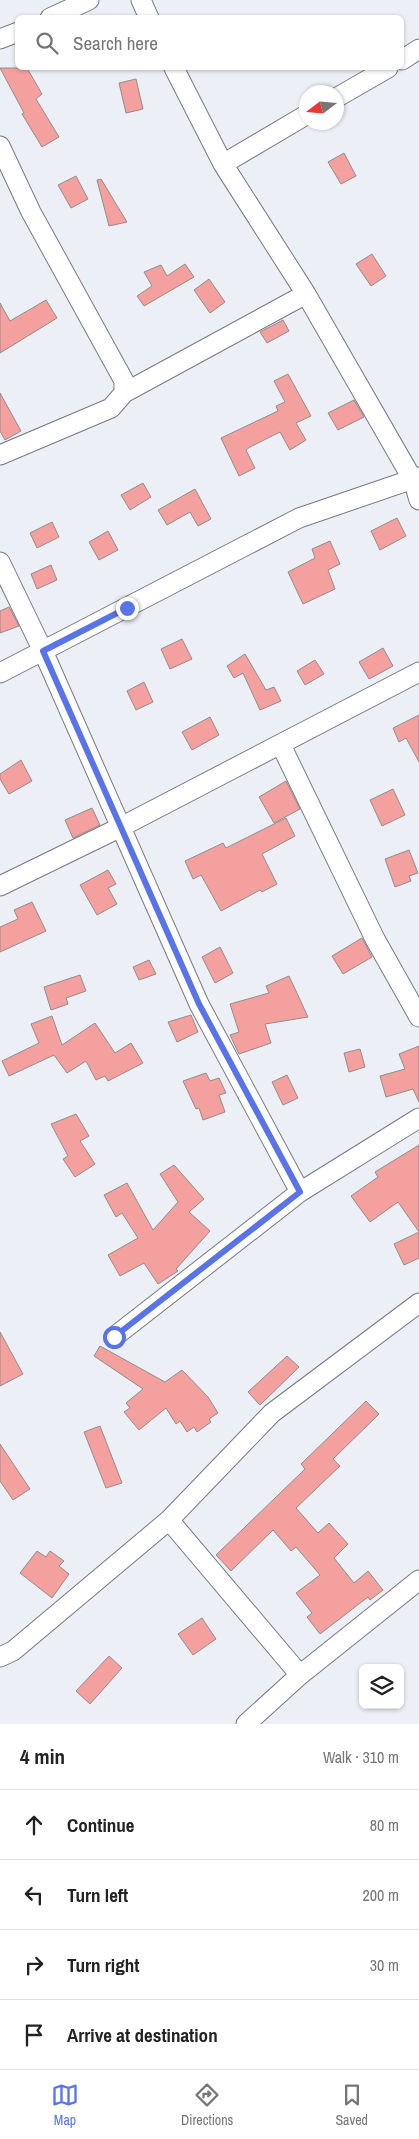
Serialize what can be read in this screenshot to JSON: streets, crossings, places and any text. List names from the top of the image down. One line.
{"north":"left","page":{"search":"Search here","heading":["4 min","Walk · 310 m"],"list":[["Continue","80 m"],["Turn left","200 m"],["Turn right","30 m"],"Arrive at destination"],"nav":["Map","Directions","Saved"]}}
